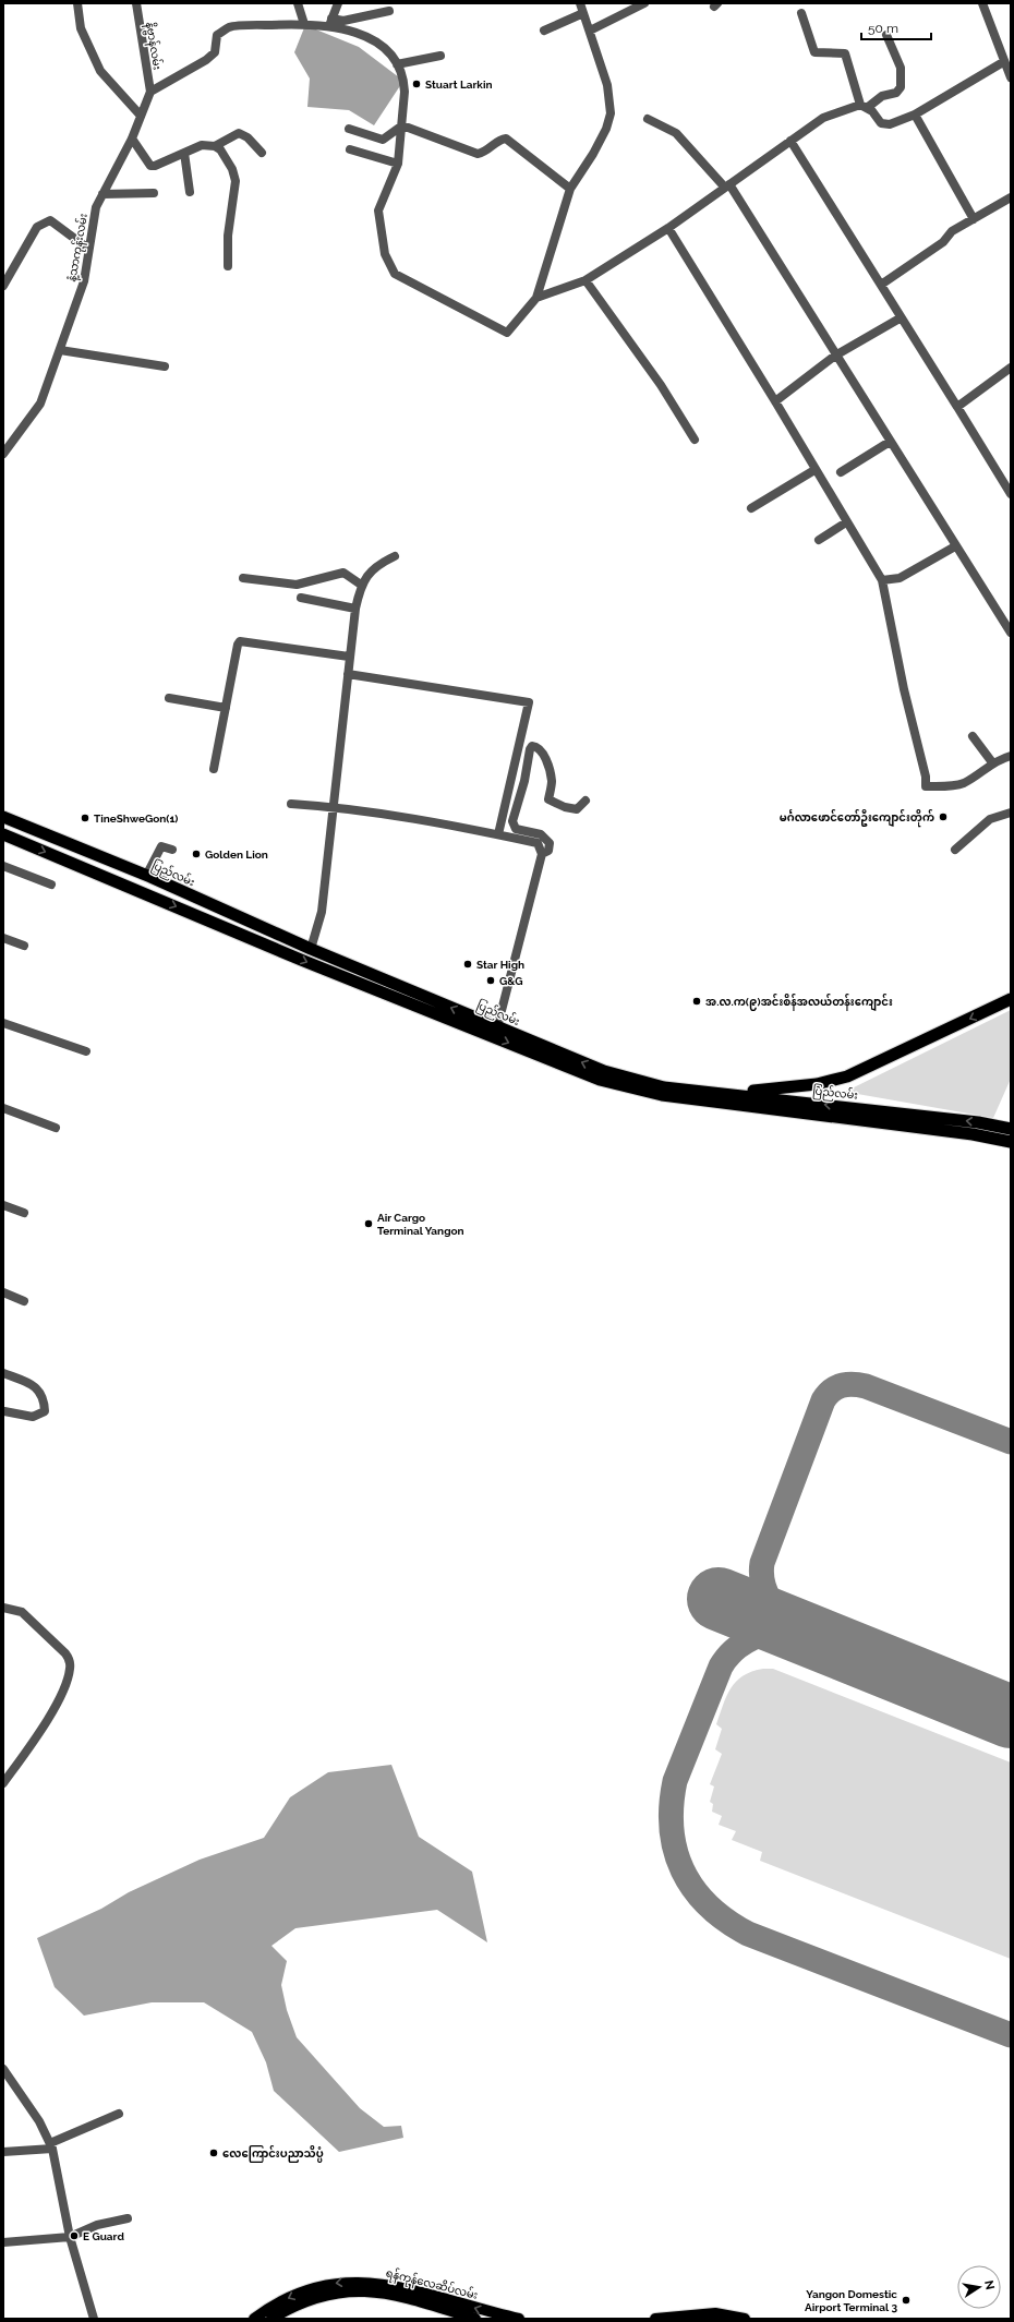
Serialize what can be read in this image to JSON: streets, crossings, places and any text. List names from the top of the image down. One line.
{"streets":{"highway":["ပြည်လမ်း"],"main road":["ရန်ကုန်လေဆိပ်လမ်း"],"street":["နိဗ္ဗာန်လမ်း","နံ့သာကုန်းလမ်း"]},"crossings":[["နိဗ္ဗာန်လမ်း","နံ့သာကုန်းလမ်း"]],"places":["Stuart Larkin","မင်္ဂလာဖောင်တော်ဦးကျောင်းတိုက်","TineShweGon(1)","Golden Lion","Star High","G&G","အ.လ.က(၉)အင်းစိန်အလယ်တန်းကျောင်း","Air Cargo Terminal Yangon","လေကြောင်းပညာသိပ္ပံ","E Guard","Yangon Domestic Airport Terminal 3"],"scale_bar":"50 m","north":"right"}
